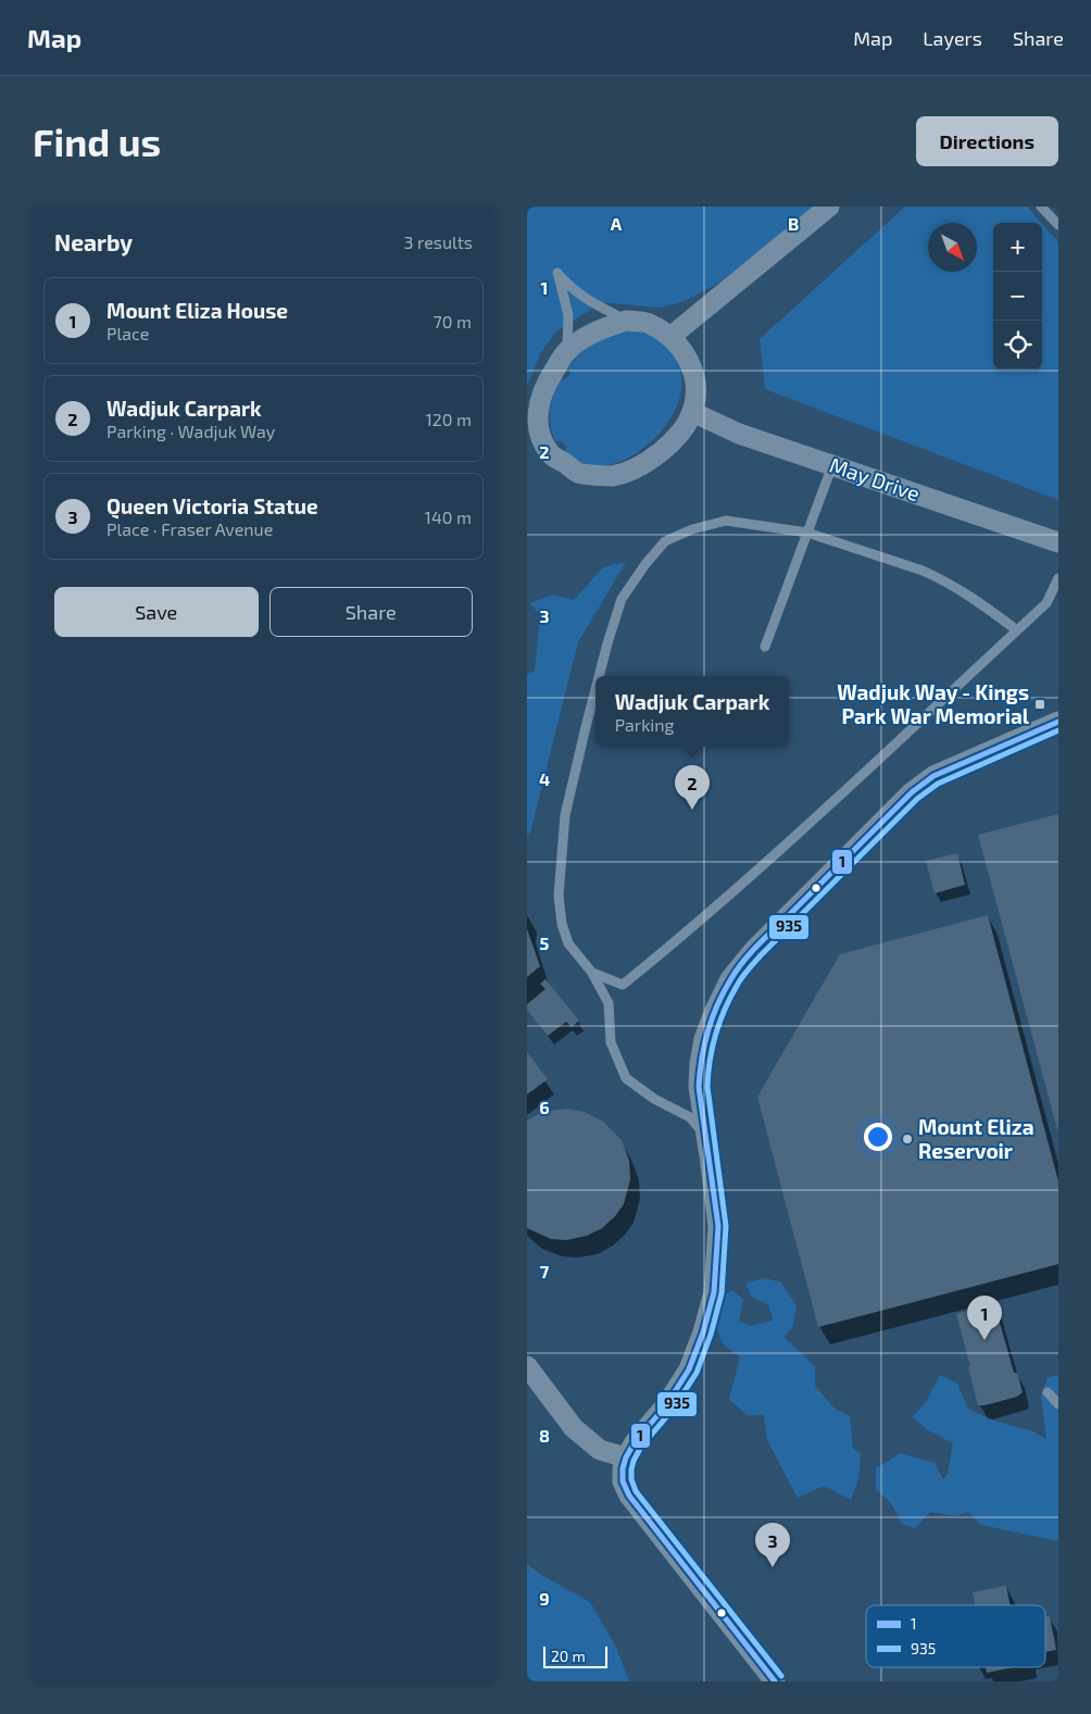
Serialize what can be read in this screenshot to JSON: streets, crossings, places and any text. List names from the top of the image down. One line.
{"streets":{"street":["May Drive"]},"places":{"transit":["Wadjuk Way - Kings Park War Memorial"],"other":["Mount Eliza Reservoir"]},"lines":["transit line 1","transit line 935"],"legend":["1","935"],"scale_bar":"20 m","north":"bottom right","page":{"header":"Map","nav":["Map","Layers","Share"],"buttons":["Directions",["Save","Share"]],"title":"Find us","heading":["Nearby","3 results"],"map_buttons":["+","−"],"list":[{"mark":"1","name":"Mount Eliza House","note":"Place","value":"70 m"},{"mark":"2","name":"Wadjuk Carpark","note":"Parking · Wadjuk Way","value":"120 m"},{"mark":"3","name":"Queen Victoria Statue","note":"Place · Fraser Avenue","value":"140 m"}],"popup":["Wadjuk Carpark","Parking"],"pins":["2","1","3"],"scale":"20 m"},"grid":{"columns":["A","B"],"rows":["1","2","3","4","5","6","7","8","9"]}}
